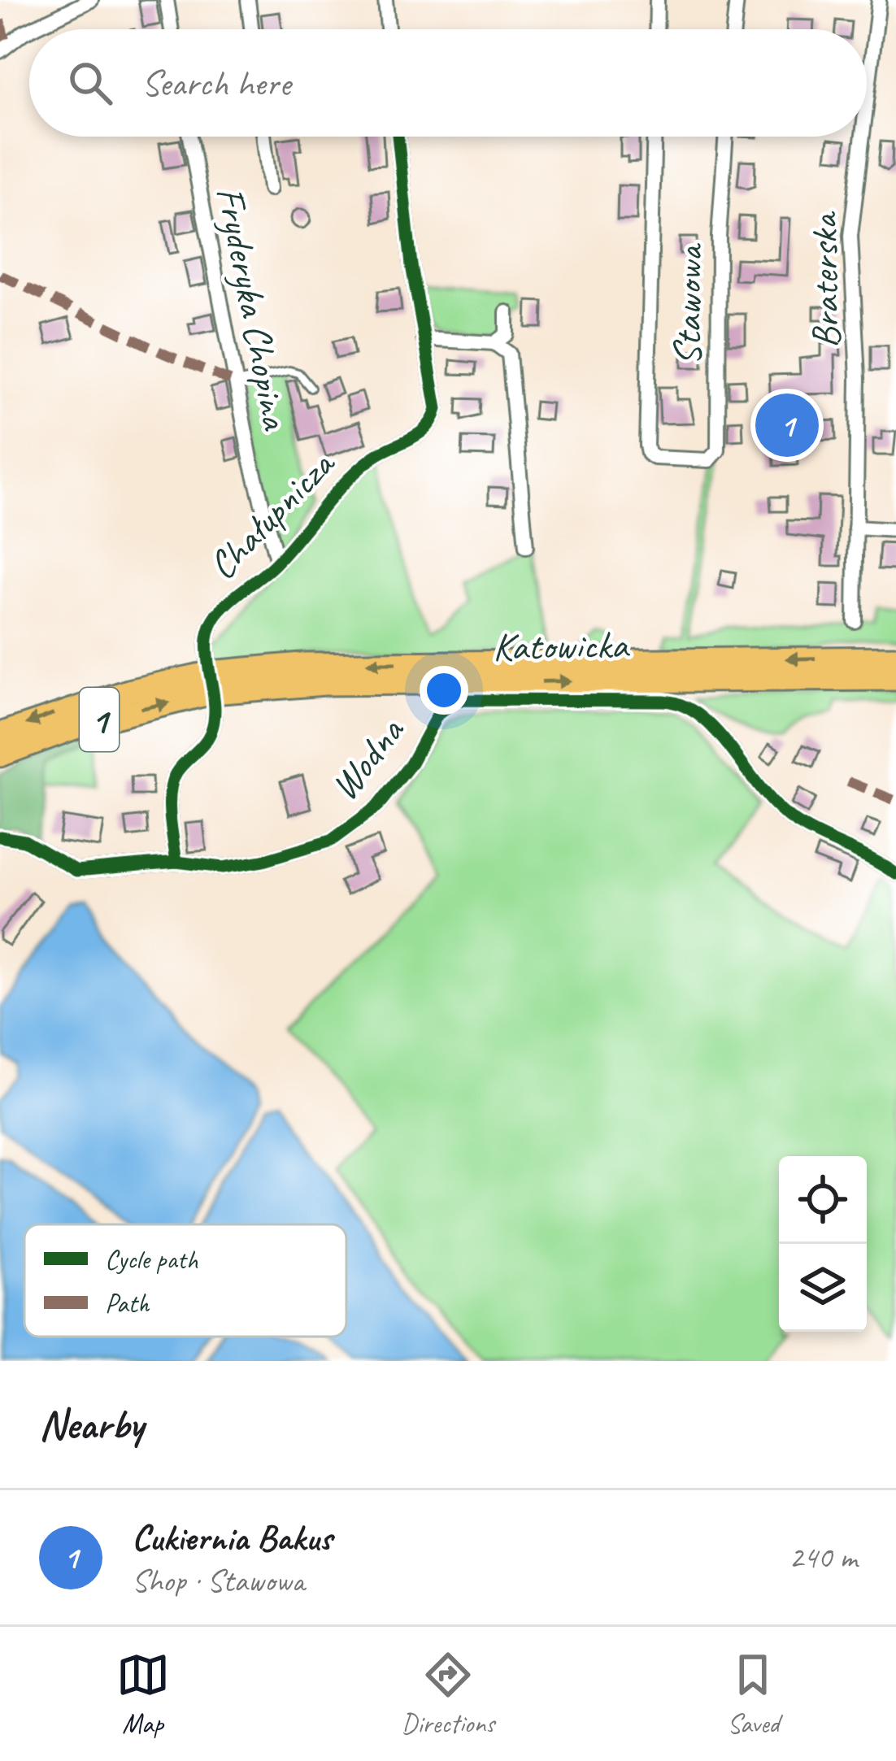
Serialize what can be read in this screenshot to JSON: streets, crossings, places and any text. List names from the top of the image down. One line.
{"streets":{"main road":["Katowicka","1"],"street":["Braterska","Stawowa","Fryderyka Chopina","Chałupnicza","Wodna"]},"crossings":[["Fryderyka Chopina","Chałupnicza"],["Chałupnicza","Wodna"]],"legend":["Cycle path","Path"],"page":{"search":"Search here","pins":"1","heading":"Nearby","list":[{"mark":"1","name":"Cukiernia Bakus","note":"Shop · Stawowa","value":"240 m"}],"nav":["Map","Directions","Saved"]}}
